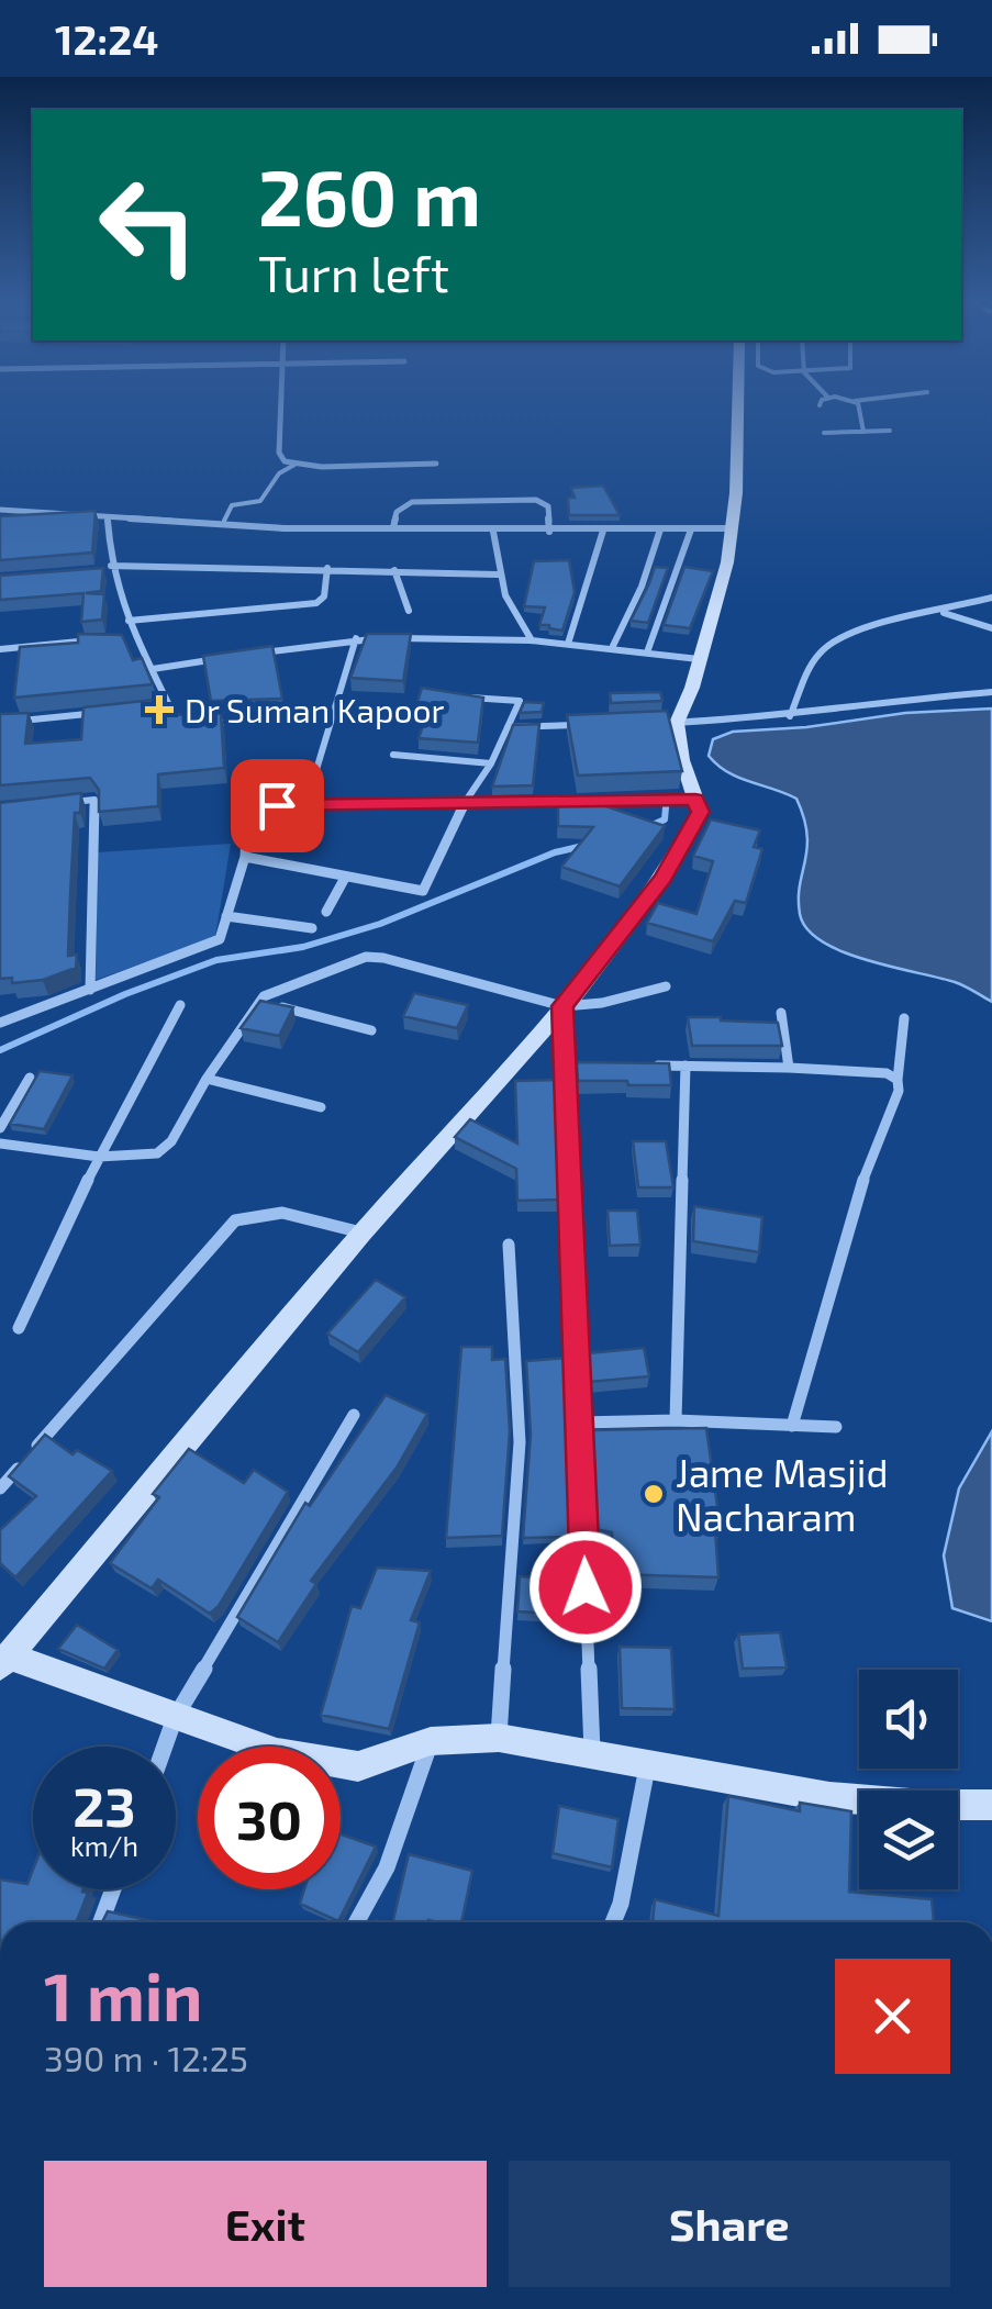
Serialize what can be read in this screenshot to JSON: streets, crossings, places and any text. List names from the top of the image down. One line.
{"places":{"health":["Dr Suman Kapoor"],"other":["Jame Masjid Nacharam"]},"page":{"status":"12:24","turn":["260 m","Turn left"],"speed":"23 km/h","limit":"30","heading":["1 min","390 m · 12:25"],"buttons":["Exit","Share"]}}
